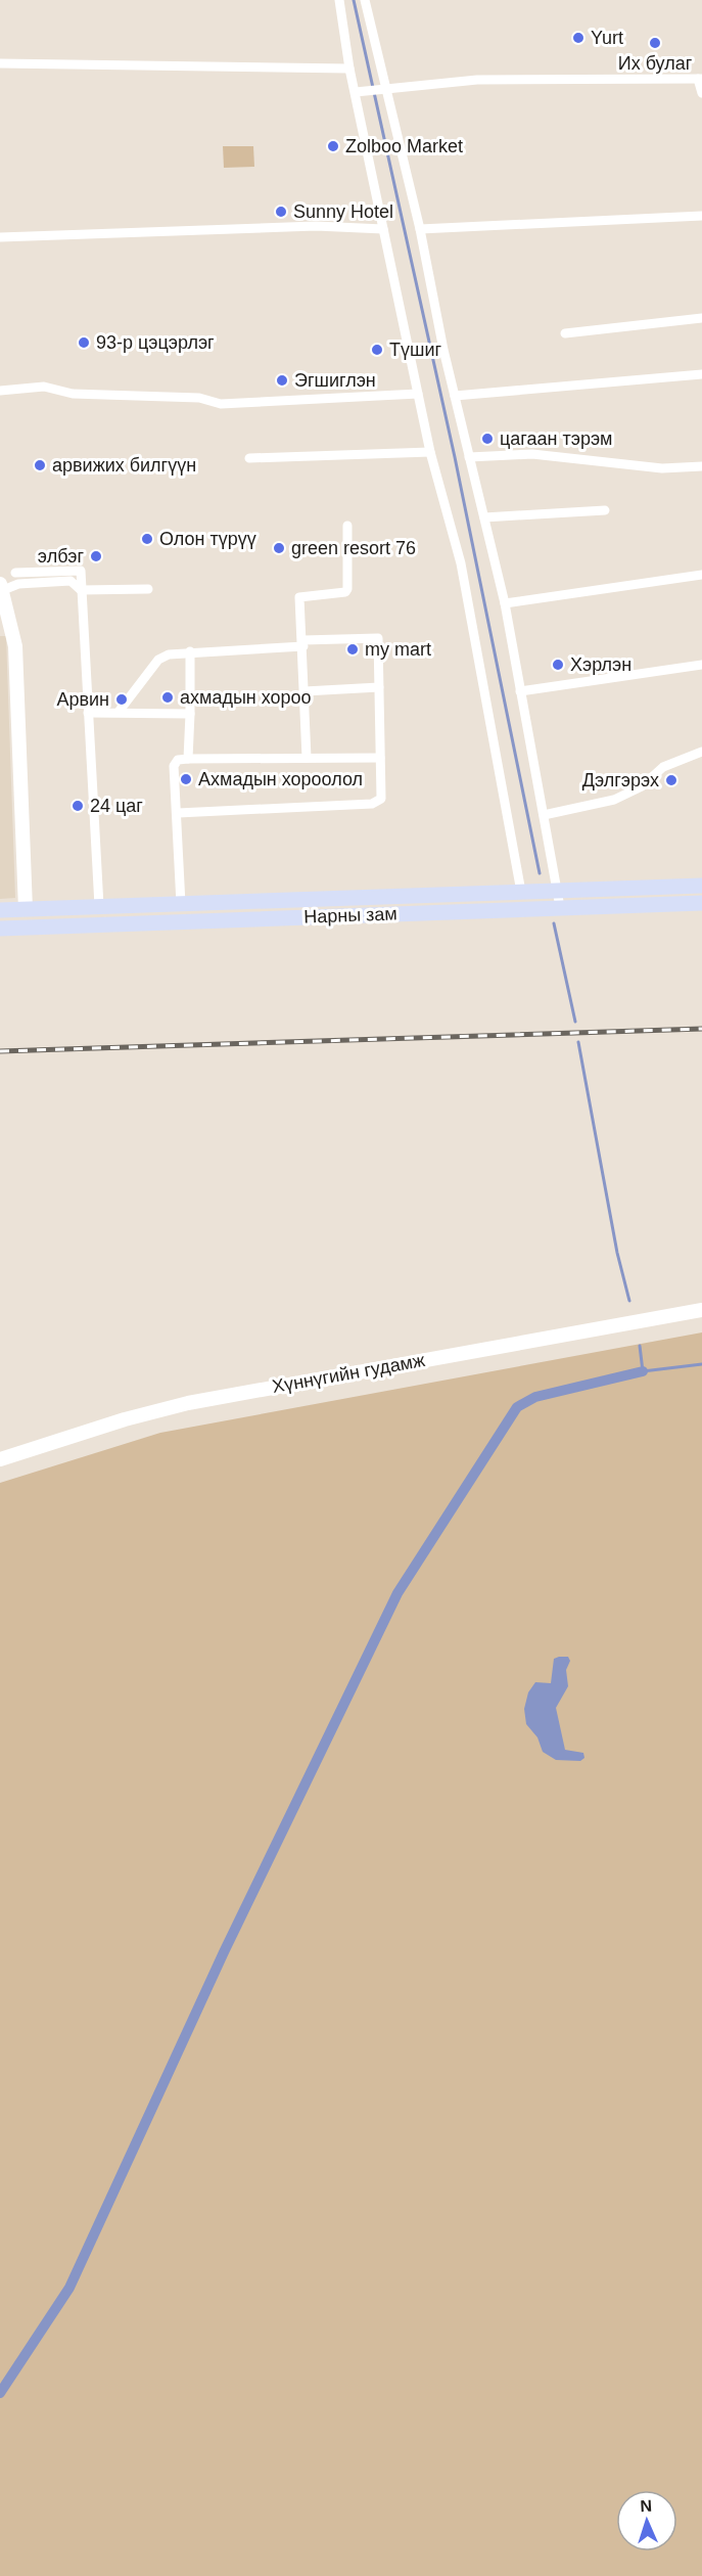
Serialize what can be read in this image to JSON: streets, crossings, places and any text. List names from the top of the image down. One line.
{"streets":{"main road":["Нарны зам","Хүннүгийн гудамж"]},"places":["Yurt","Их булаг","Zolboo Market","Sunny Hotel","93-р цэцэрлэг","Түшиг","Эгшиглэн","цагаан тэрэм","арвижих билгүүн","Олон түрүү","green resort 76","элбэг","my mart","Хэрлэн","ахмадын хороо","Арвин","Ахмадын хороолол","Дэлгэрэх","24 цаг"],"north":"top"}
